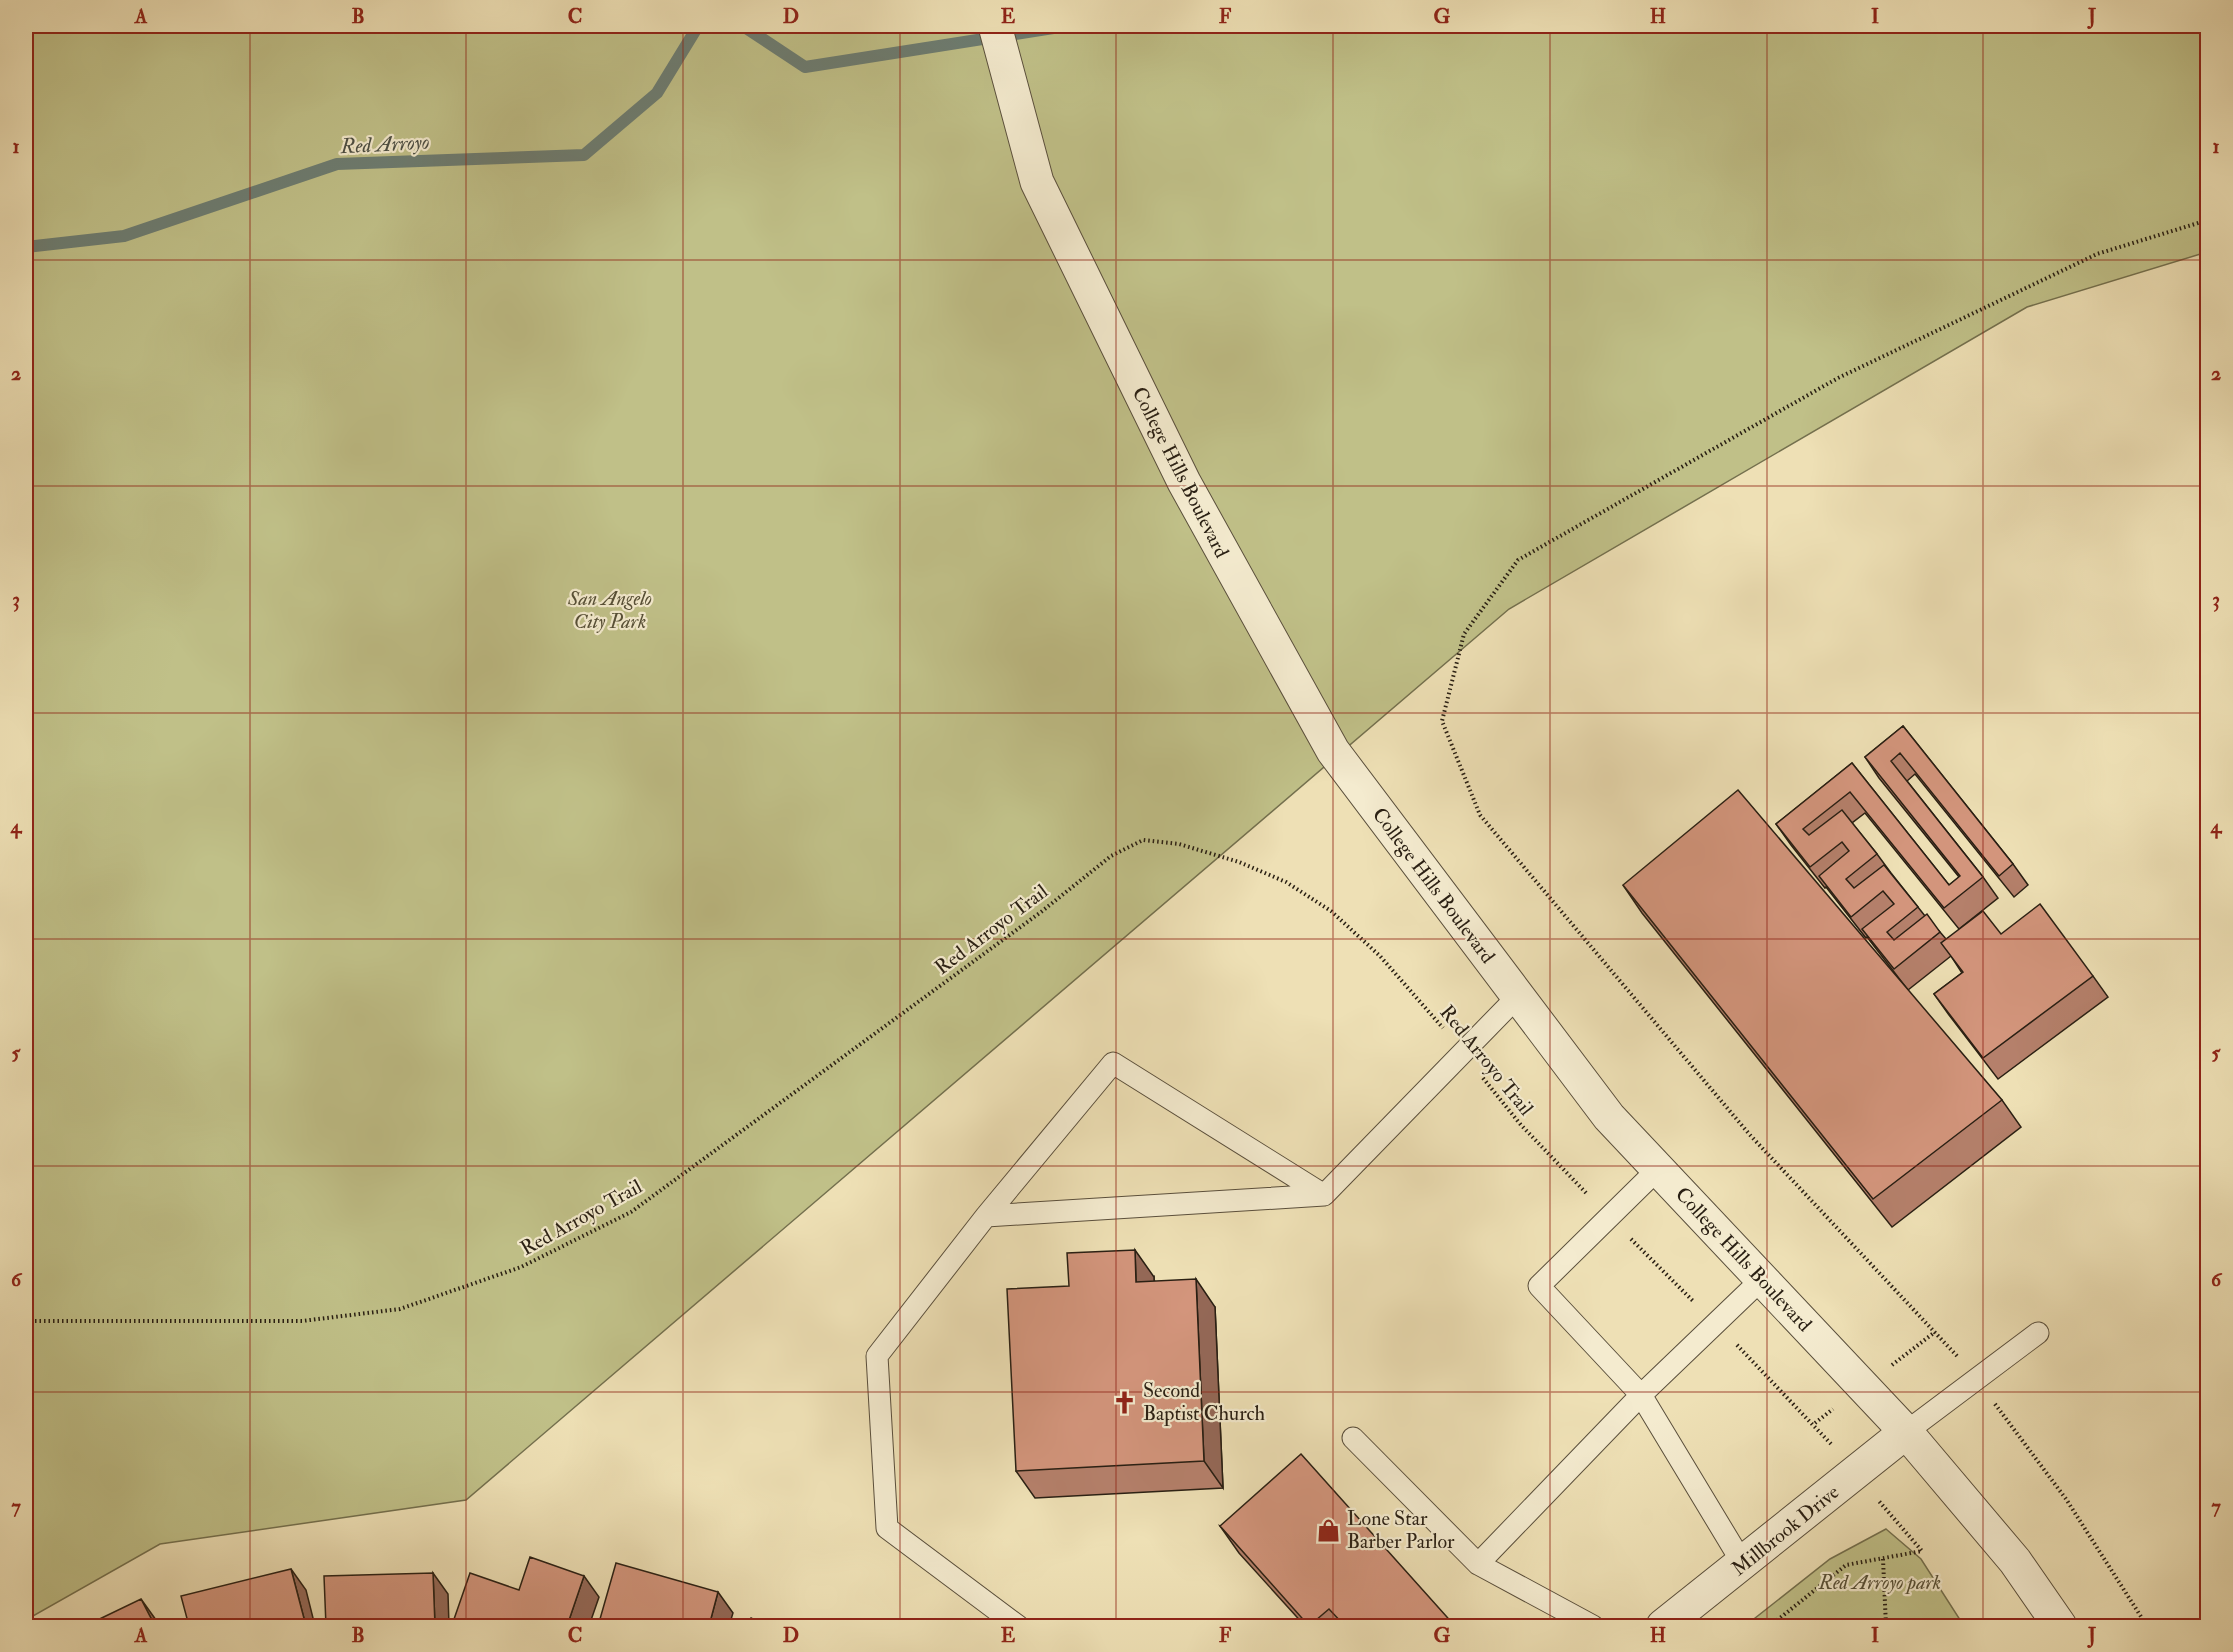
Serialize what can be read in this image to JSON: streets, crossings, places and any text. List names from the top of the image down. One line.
{"streets":{"street":["College Hills Boulevard","Millbrook Drive"],"path":["Red Arroyo Trail"]},"crossings":[["College Hills Boulevard","Millbrook Drive"]],"water":["Red Arroyo"],"parks":["San Angelo City Park","Red Arroyo park"],"places":{"church":["Second Baptist Church"],"shop":["Lone Star Barber Parlor"]},"grid":{"columns":["A","B","C","D","E","F","G","H","I","J"],"rows":["1","2","3","4","5","6","7"]}}
